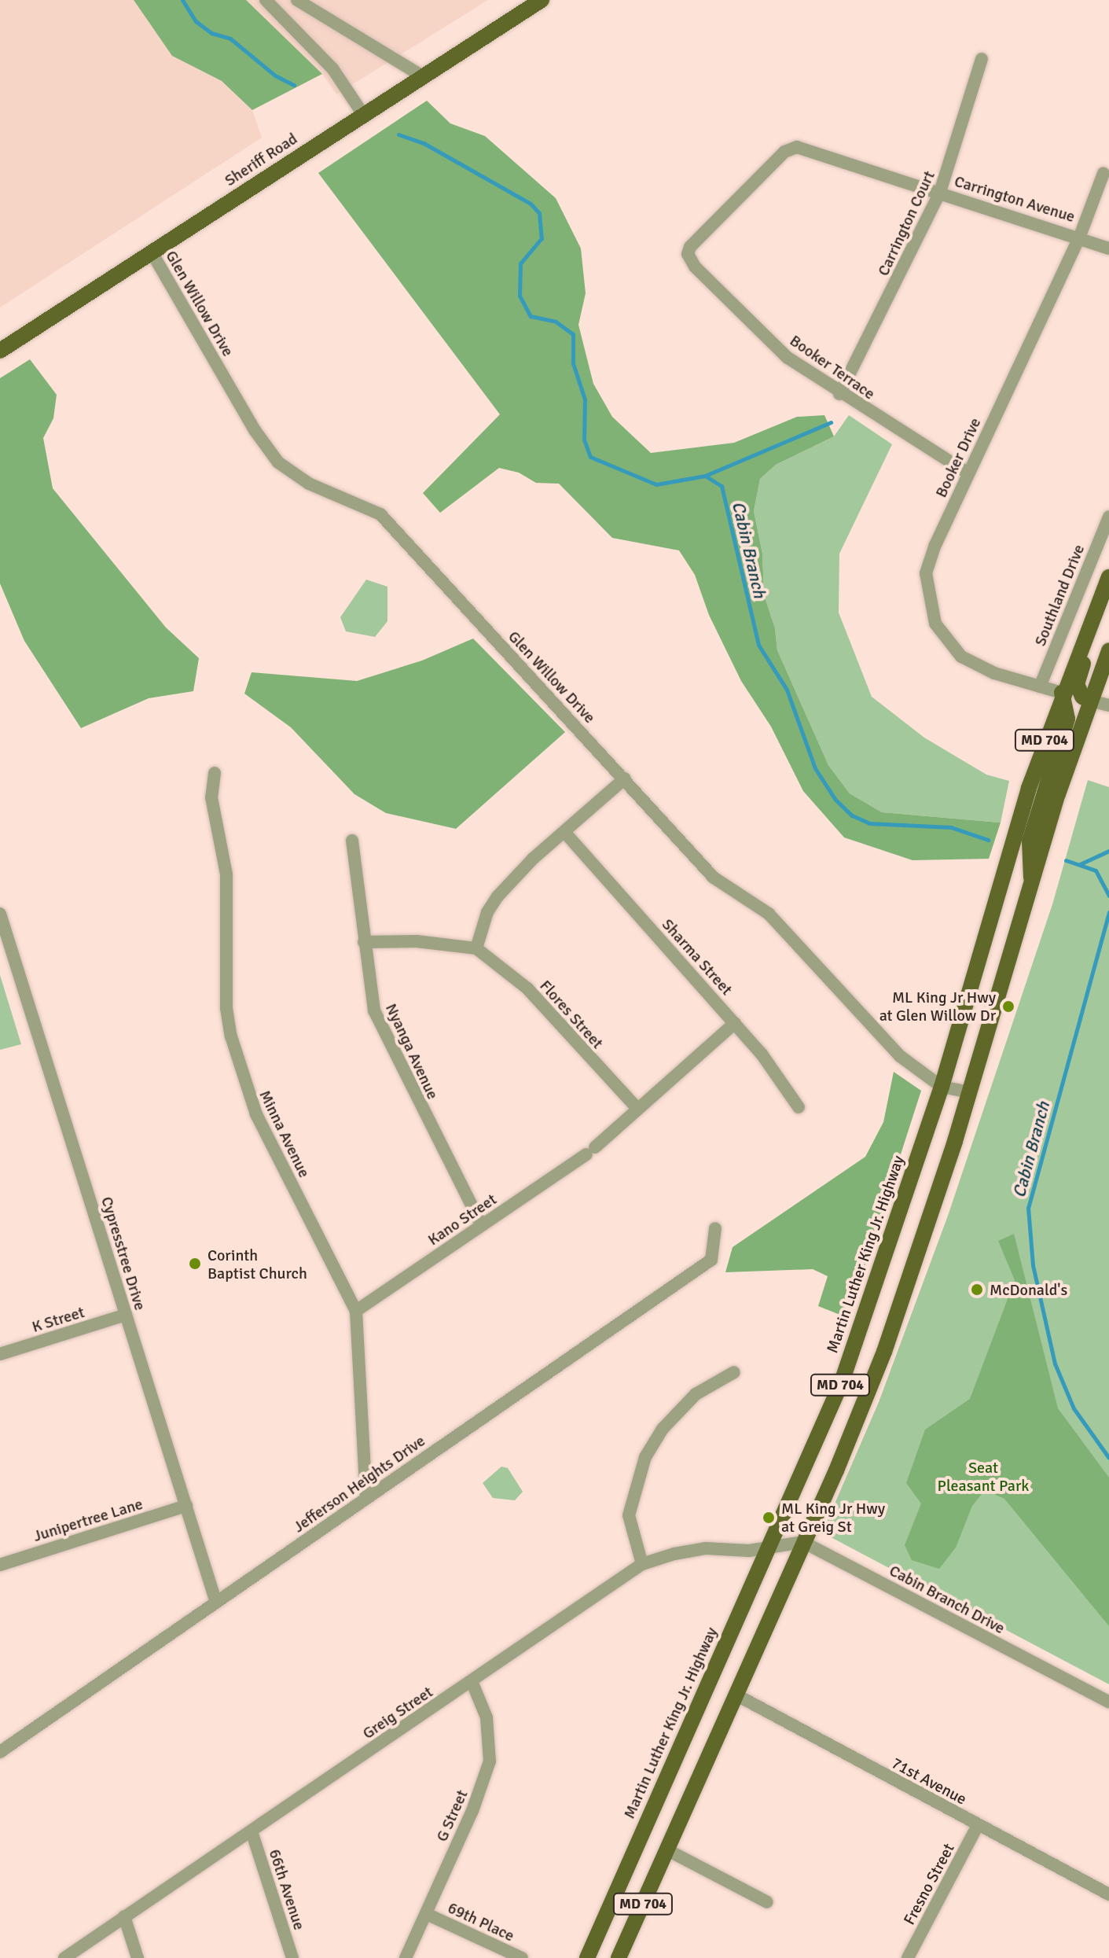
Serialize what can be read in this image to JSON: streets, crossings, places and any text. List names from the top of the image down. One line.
{"streets":{"main road":["Sheriff Road","MD 704","Martin Luther King Jr. Highway"],"street":["Carrington Avenue","Carrington Court","Glen Willow Drive","Booker Terrace","Booker Drive","Southland Drive","Sharma Street","Flores Street","Nyanga Avenue","Minna Avenue","Kano Street","Cypresstree Drive","K Street","Jefferson Heights Drive","Junipertree Lane","Cabin Branch Drive","Greig Street","71st Avenue","G Street","Fresno Street","66th Avenue","69th Place"]},"crossings":[["Sheriff Road","Glen Willow Drive"],["Carrington Avenue","Carrington Court"],["Carrington Avenue","Booker Terrace"],["Carrington Avenue","Booker Drive"],["Carrington Court","Booker Terrace"],["Glen Willow Drive","MD 704"],["Glen Willow Drive","Martin Luther King Jr. Highway"],["Booker Terrace","Booker Drive"],["Booker Drive","Southland Drive"],["Booker Drive","Martin Luther King Jr. Highway"],["MD 704","Cabin Branch Drive"],["MD 704","71st Avenue"],["Sharma Street","Kano Street"],["Flores Street","Kano Street"],["Nyanga Avenue","Kano Street"],["Minna Avenue","Kano Street"],["Minna Avenue","Jefferson Heights Drive"],["Cypresstree Drive","K Street"],["Cypresstree Drive","Jefferson Heights Drive"],["Cypresstree Drive","Junipertree Lane"],["Martin Luther King Jr. Highway","Greig Street"],["Greig Street","G Street"],["Greig Street","66th Avenue"],["71st Avenue","Fresno Street"],["G Street","69th Place"]],"water":["Cabin Branch"],"parks":["Seat Pleasant Park"],"places":["ML King Jr Hwy at Glen Willow Dr","Corinth Baptist Church","McDonald's","ML King Jr Hwy at Greig St"]}
